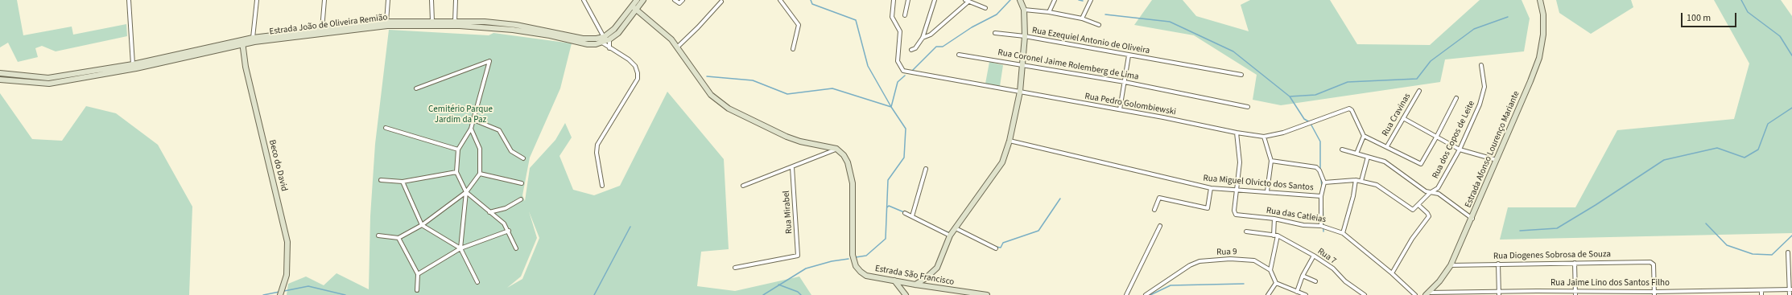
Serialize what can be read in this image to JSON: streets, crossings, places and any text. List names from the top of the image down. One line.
{"streets":{"main road":["Estrada João de Oliveira Remião","Estrada Afonso Lourenço Mariante","Beco do David","Estrada São Francisco"],"street":["Rua Ezequiel Antonio de Oliveira","Rua Coronel Jaime Rolemberg de Lima","Rua Pedro Golombiewski","Rua Cravinas","Rua dos Copos de Leite","Rua Miguel Olvicto dos Santos","Rua Mirabel","Rua das Catleias","Rua 9","Rua Diogenes Sobrosa de Souza","Rua 7","Rua Jaime Lino dos Santos Filho"]},"crossings":[["Estrada João de Oliveira Remião","Beco do David"],["Rua dos Copos de Leite","Rua Miguel Olvicto dos Santos"],["Estrada Afonso Lourenço Mariante","Rua Diogenes Sobrosa de Souza"],["Estrada Afonso Lourenço Mariante","Rua Jaime Lino dos Santos Filho"],["Rua Miguel Olvicto dos Santos","Rua das Catleias"],["Rua Diogenes Sobrosa de Souza","Rua Jaime Lino dos Santos Filho"]],"parks":["Cemitério Parque Jardim da Paz"],"scale_bar":"100 m"}
